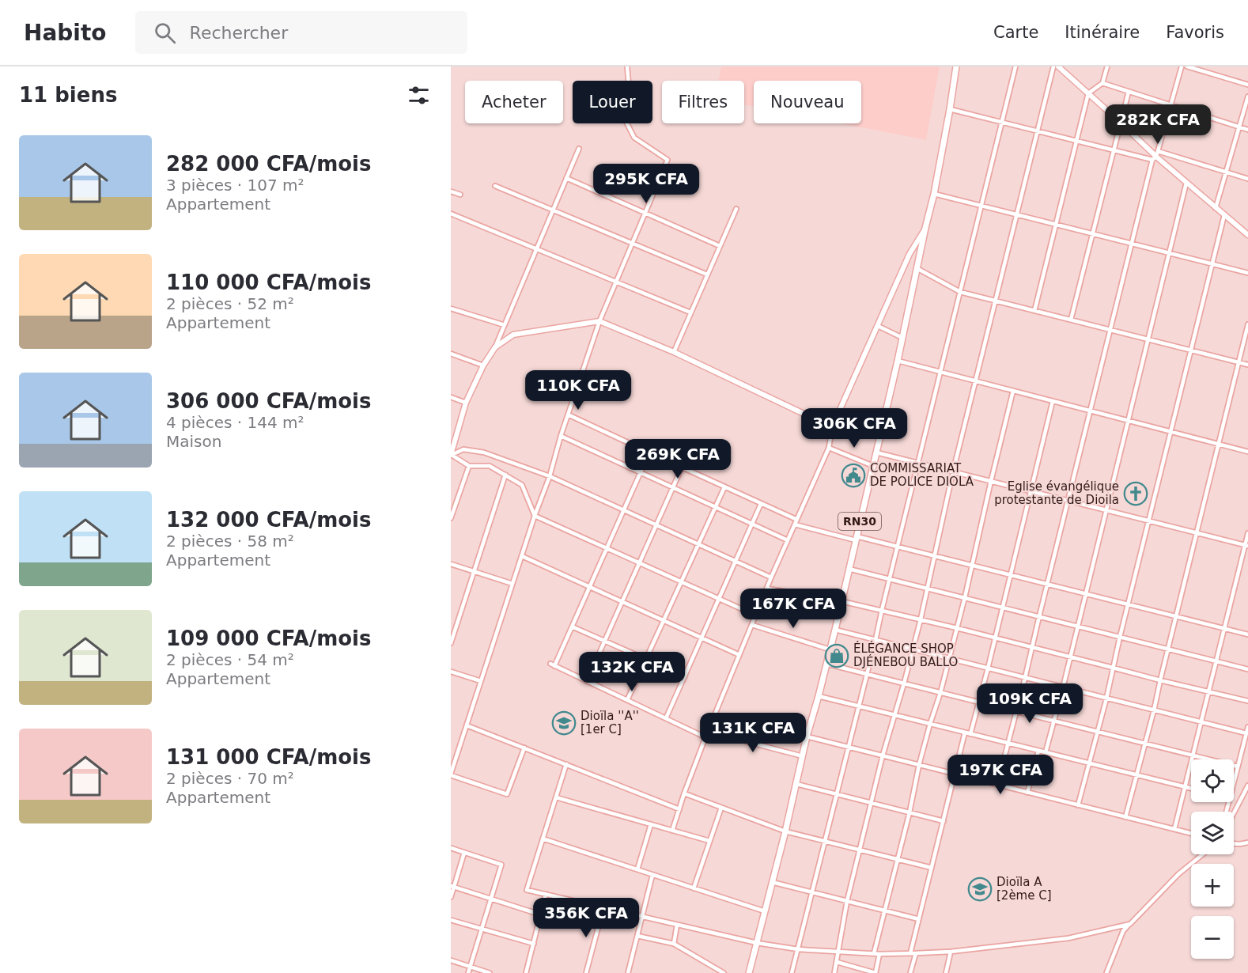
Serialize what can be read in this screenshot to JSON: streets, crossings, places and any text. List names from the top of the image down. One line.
{"streets":{"main road":["RN30"]},"places":{"public building":["COMMISSARIAT DE POLICE DIOLA"],"church":["Eglise évangélique protestante de Dioila"],"shop":["ÉLÉGANCE SHOP DJÉNEBOU BALLO"],"school or university":["Dioïla ''A'' [1er C]","Dioïla A [2ème C]"]},"page":{"header":"Habito","search":"Rechercher","nav":["Carte","Itinéraire","Favoris"],"heading":"11 biens","chip":["Acheter","Louer","Filtres","Nouveau"],"price":["282K CFA","295K CFA","110K CFA","306K CFA","269K CFA","167K CFA","132K CFA","109K CFA","131K CFA","197K CFA","356K CFA"],"list":[{"name":"282 000 CFA/mois","note":"3 pièces · 107 m² · Appartement"},{"name":"110 000 CFA/mois","note":"2 pièces · 52 m² · Appartement"},{"name":"306 000 CFA/mois","note":"4 pièces · 144 m² · Maison"},{"name":"132 000 CFA/mois","note":"2 pièces · 58 m² · Appartement"},{"name":"109 000 CFA/mois","note":"2 pièces · 54 m² · Appartement"},{"name":"131 000 CFA/mois","note":"2 pièces · 70 m² · Appartement"}],"map_buttons":["+","−"]}}
